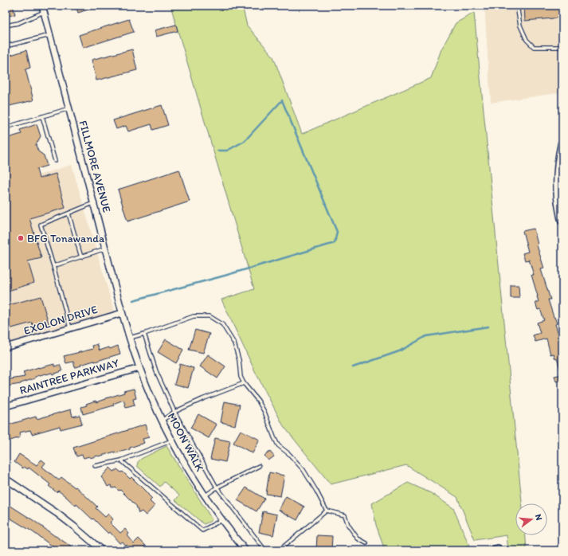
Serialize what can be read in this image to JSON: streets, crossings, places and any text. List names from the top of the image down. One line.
{"streets":{"street":["FILLMORE AVENUE","EXOLON DRIVE","RAINTREE PARKWAY","MOON WALK"]},"crossings":[["FILLMORE AVENUE","EXOLON DRIVE"],["FILLMORE AVENUE","MOON WALK"],["RAINTREE PARKWAY","MOON WALK"]],"places":["BFG Tonawanda"],"north":"right"}
